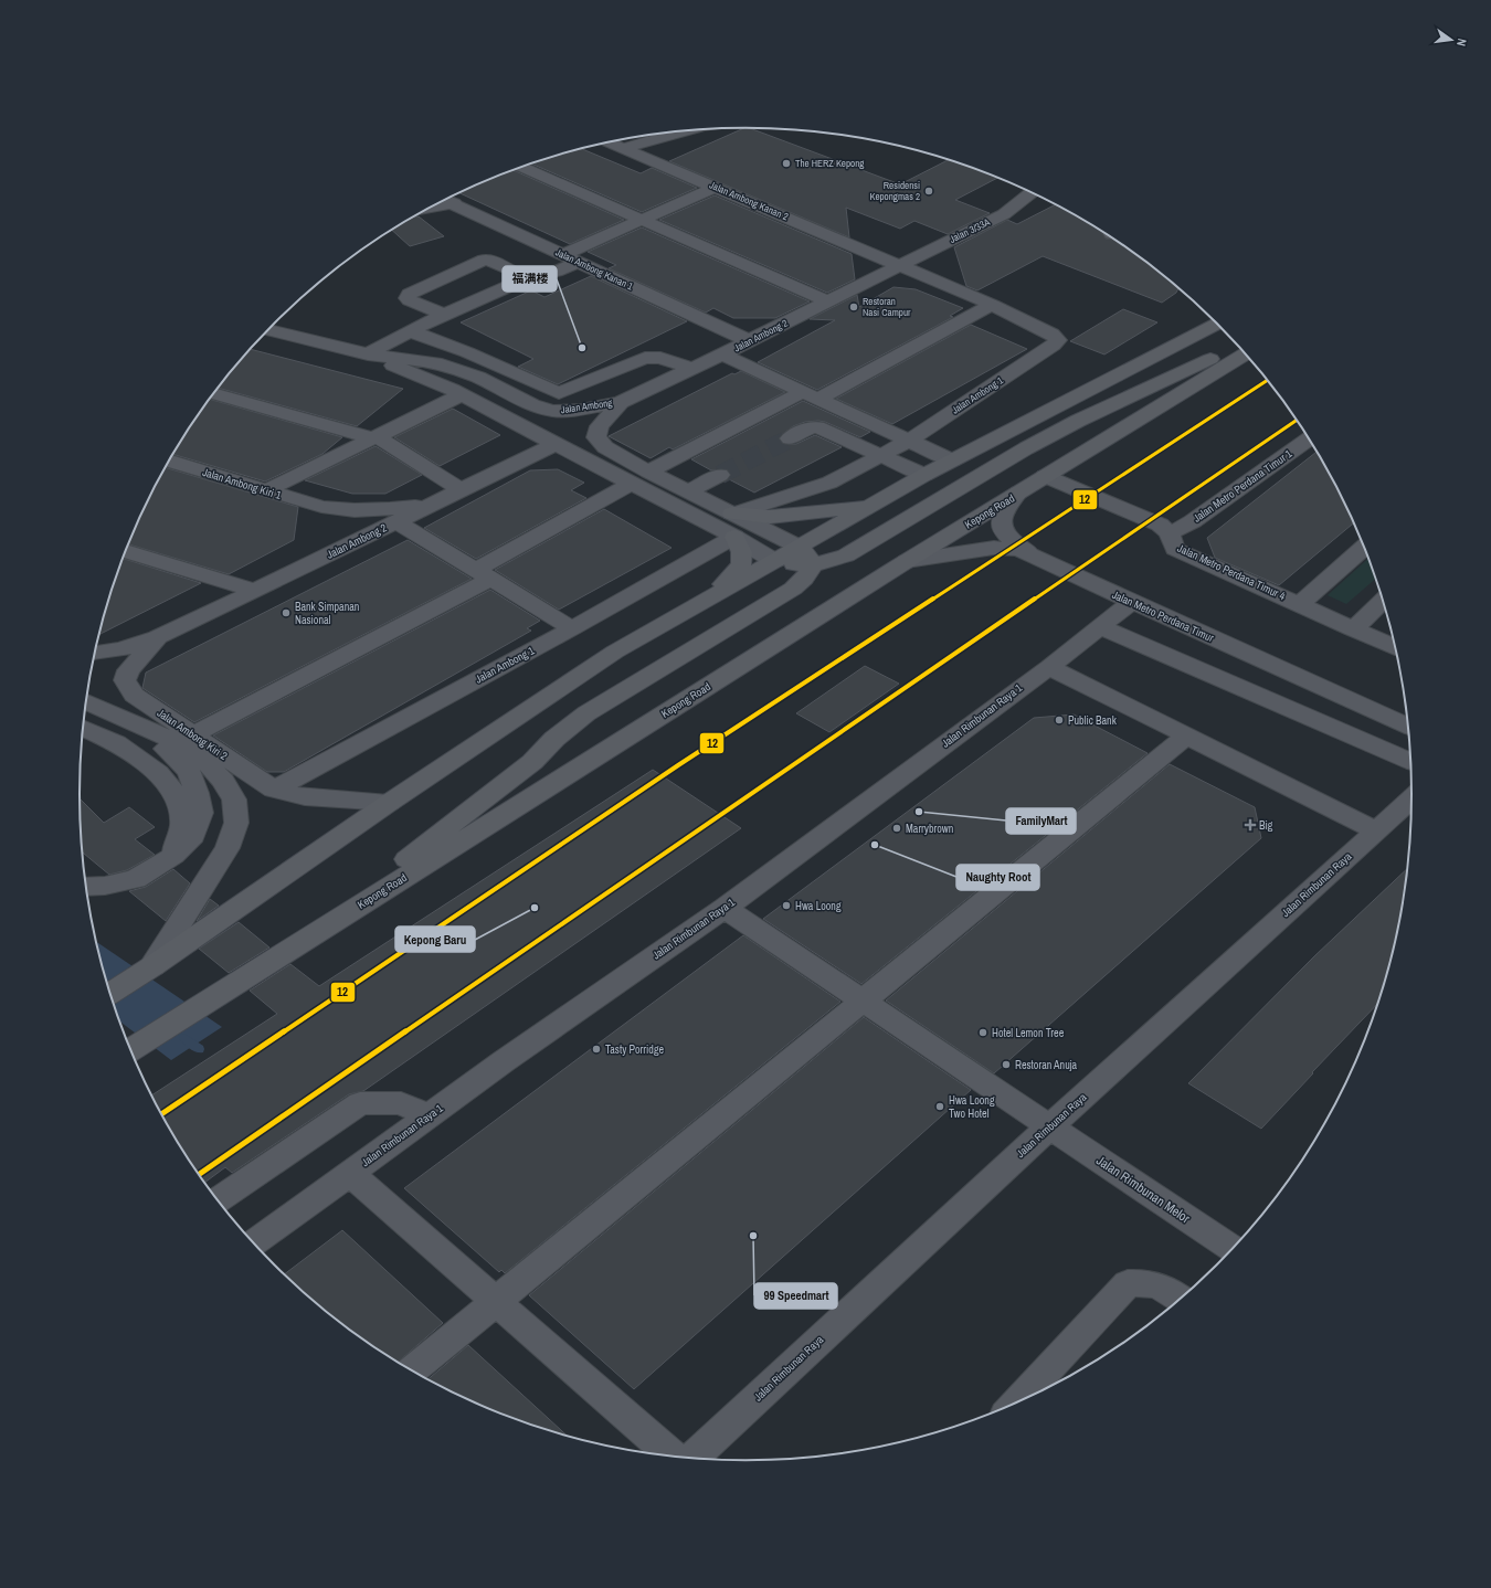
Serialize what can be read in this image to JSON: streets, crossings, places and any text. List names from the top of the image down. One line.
{"streets":{"main road":["Kepong Road"],"street":["Jalan Ambong Kanan 2","Jalan 3/33A","Jalan Ambong Kanan 1","Jalan Ambong 2","Jalan Ambong 1","Jalan Ambong","Jalan Ambong Kiri 1","Jalan Metro Perdana Timur 1","Jalan Metro Perdana Timur 4","Jalan Metro Perdana Timur","Jalan Rimbunan Raya 1","Jalan Ambong Kiri 2","Jalan Rimbunan Raya","Jalan Rimbunan Melor"]},"crossings":[["Jalan Ambong Kanan 2","Jalan 3/33A"],["Jalan Ambong Kanan 2","Jalan Ambong 2"],["Jalan Ambong Kanan 2","Jalan Ambong 1"],["Jalan 3/33A","Jalan Ambong 2"],["Jalan 3/33A","Jalan Ambong 1"],["Jalan Ambong Kanan 1","Jalan Ambong 2"],["Jalan Ambong 2","Jalan Ambong 1"],["Jalan Ambong 2","Jalan Ambong"],["Jalan Ambong 2","Jalan Ambong Kiri 1"],["Jalan Ambong 2","Jalan Ambong Kiri 2"],["Jalan Ambong 1","Jalan Ambong"],["Jalan Ambong 1","Jalan Ambong Kiri 2"],["Jalan Metro Perdana Timur 1","Jalan Metro Perdana Timur 4"],["Kepong Road","Jalan Metro Perdana Timur 4"],["Kepong Road","Jalan Metro Perdana Timur"],["Jalan Metro Perdana Timur","Jalan Rimbunan Raya 1"],["Jalan Rimbunan Raya 1","Jalan Rimbunan Melor"],["Jalan Rimbunan Raya","Jalan Rimbunan Melor"]],"places":{"other":["The HERZ Kepong","Residensi Kepongmas 2","Restoran Nasi Campur","福满楼","Bank Simpanan Nasional","Public Bank","FamilyMart","Marrybrown","Naughty Root","Hwa Loong","Kepong Baru","Hotel Lemon Tree","Tasty Porridge","Restoran Anuja","Hwa Loong Two Hotel","99 Speedmart"],"health":["Big"]},"lines":["transit line 12"],"north":"right"}
